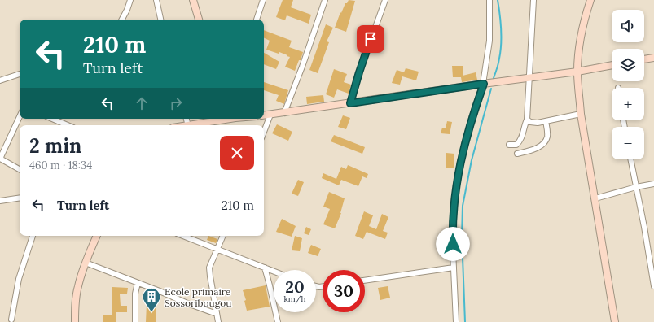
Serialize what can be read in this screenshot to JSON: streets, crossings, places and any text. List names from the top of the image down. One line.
{"places":{"building":["Ecole primaire Sossoribougou"]},"page":{"map_buttons":["+","−"],"turn":["210 m","Turn left"],"heading":["2 min","460 m · 18:34"],"list":[{"name":"Turn left","value":"210 m"}],"speed":"20 km/h","limit":"30"}}
